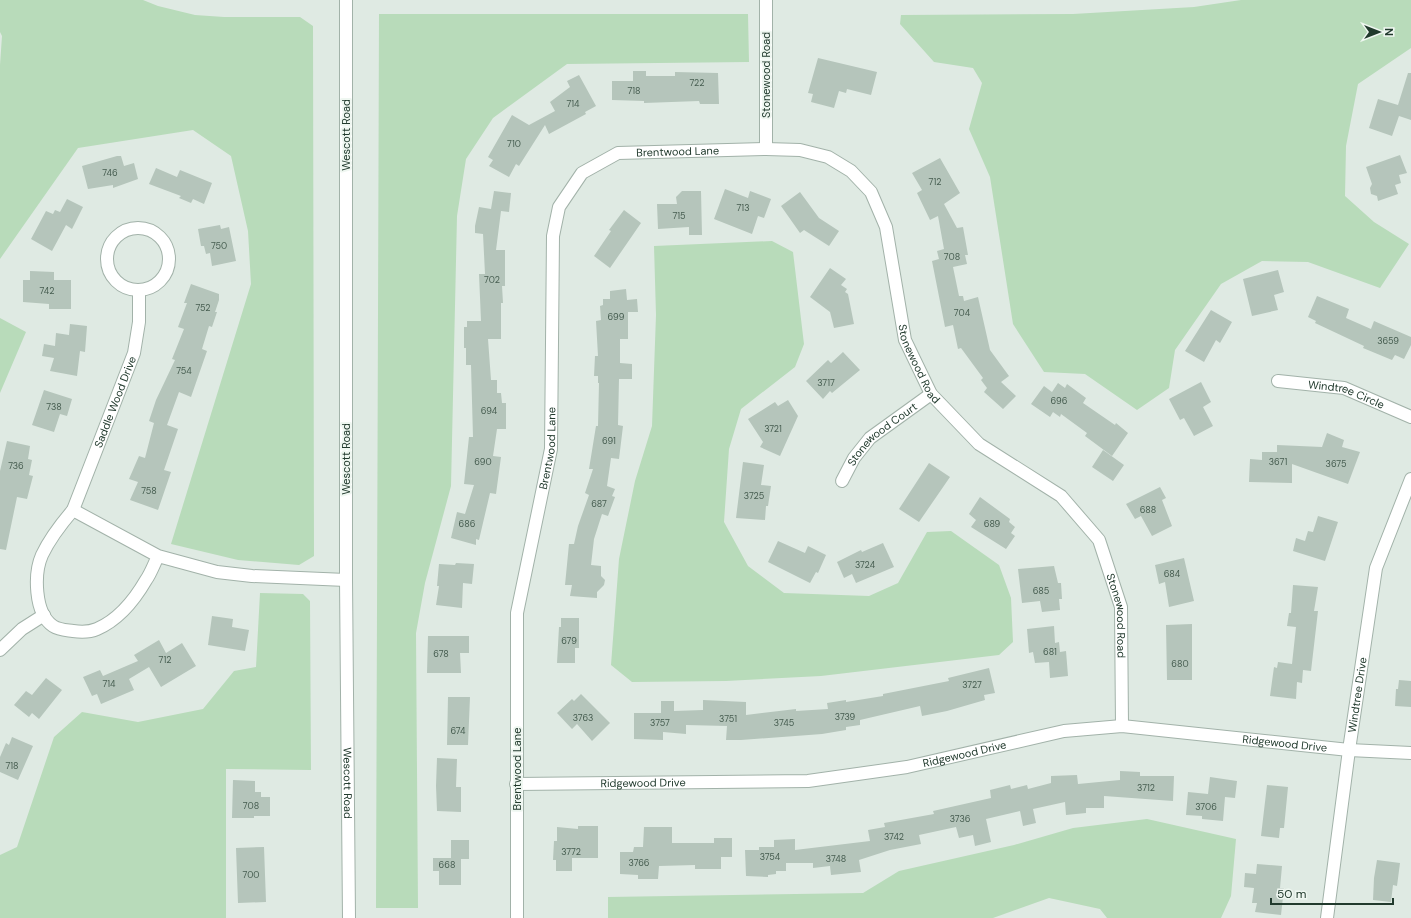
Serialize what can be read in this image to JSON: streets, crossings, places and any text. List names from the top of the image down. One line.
{"streets":{"street":["Stonewood Road","Wescott Road","Brentwood Lane","Windtree Circle","Saddle Wood Drive","Stonewood Court","Windtree Drive","Ridgewood Drive"]},"crossings":[["Stonewood Road","Brentwood Lane"],["Stonewood Road","Stonewood Court"],["Stonewood Road","Ridgewood Drive"],["Brentwood Lane","Ridgewood Drive"],["Windtree Drive","Ridgewood Drive"]],"house_numbers":["722","718","714","710","746","712","713","715","750","708","702","742","752","704","699","3659","754","3717","696","738","694","3721","691","690","3671","3675","736","758","3725","687","688","686","689","3724","684","685","679","681","678","712","680","714","3727","3739","3763","3751","3757","3745","674","718","3712","708","3706","3736","3742","3772","3754","3748","3766","668","700"],"scale_bar":"50 m","north":"right"}
